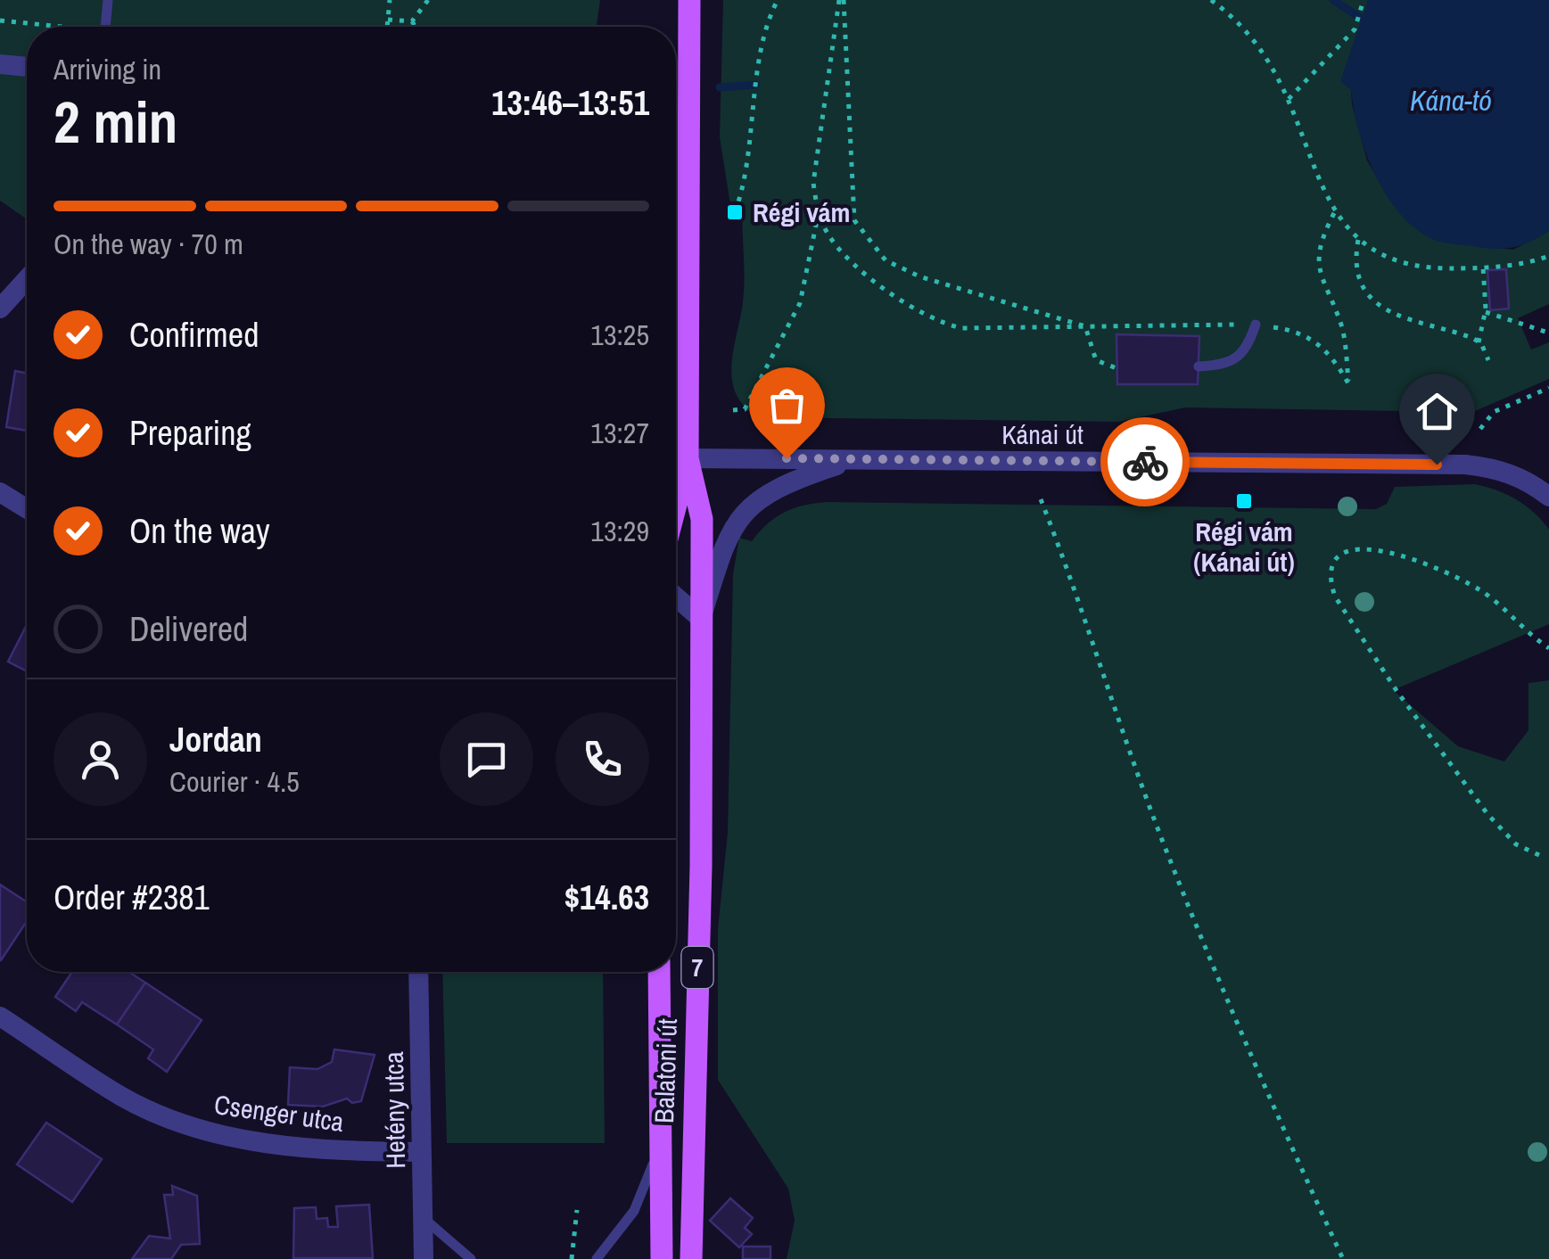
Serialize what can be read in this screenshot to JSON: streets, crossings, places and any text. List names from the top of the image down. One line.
{"streets":{"main road":["7","Balatoni út"],"street":["Kánai út","Hetény utca","Csenger utca"]},"crossings":[["Kánai út","Balatoni út"],["Hetény utca","Csenger utca"]],"water":["Kána-tó"],"places":{"transit":["Régi vám","Régi vám (Kánai út)"]},"page":{"heading":["2 min","Arriving in","13:46–13:51"],"panel":["Jordan","Courier · 4.5","Order #2381","$14.63"],"bar":"On the way · 70 m","list":[["Confirmed","13:25"],["Preparing","13:27"],["On the way","13:29"],"Delivered"]}}
